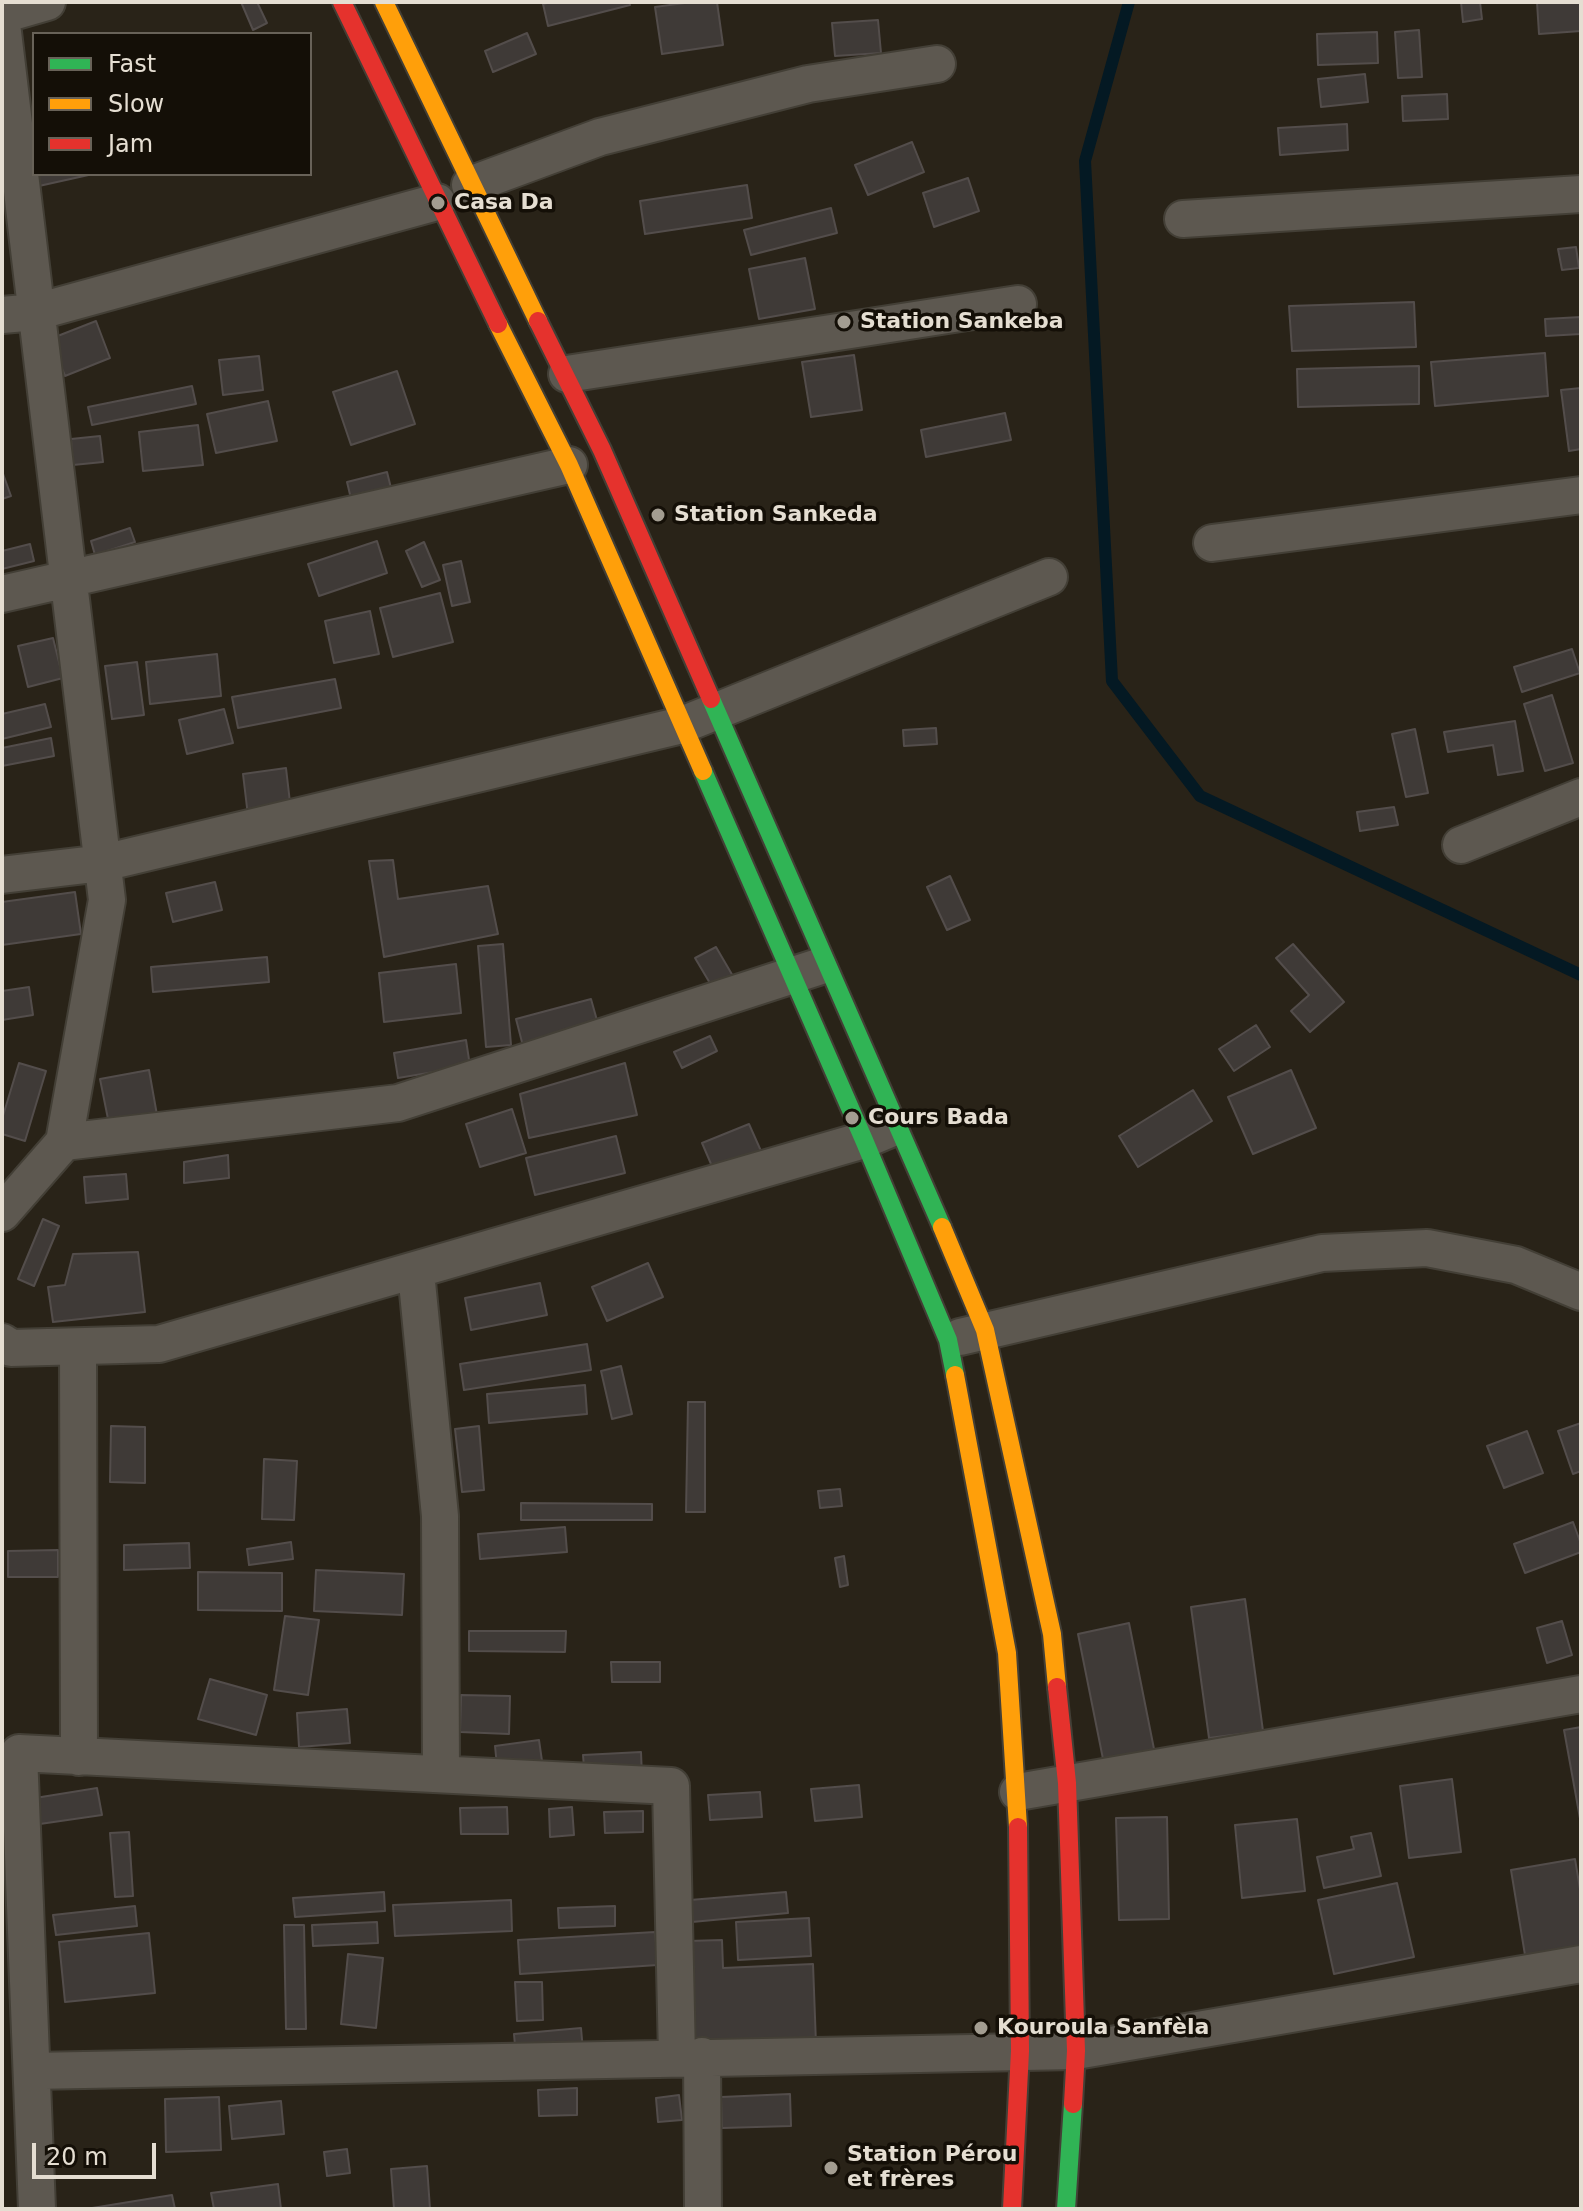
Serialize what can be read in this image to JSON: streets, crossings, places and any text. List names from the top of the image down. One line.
{"places":["Casa Da","Station Sankeba","Station Sankeda","Cours Bada","Kouroula Sanfèla","Station Pérou et frères"],"legend":["Fast","Slow","Jam"],"scale_bar":"20 m"}
